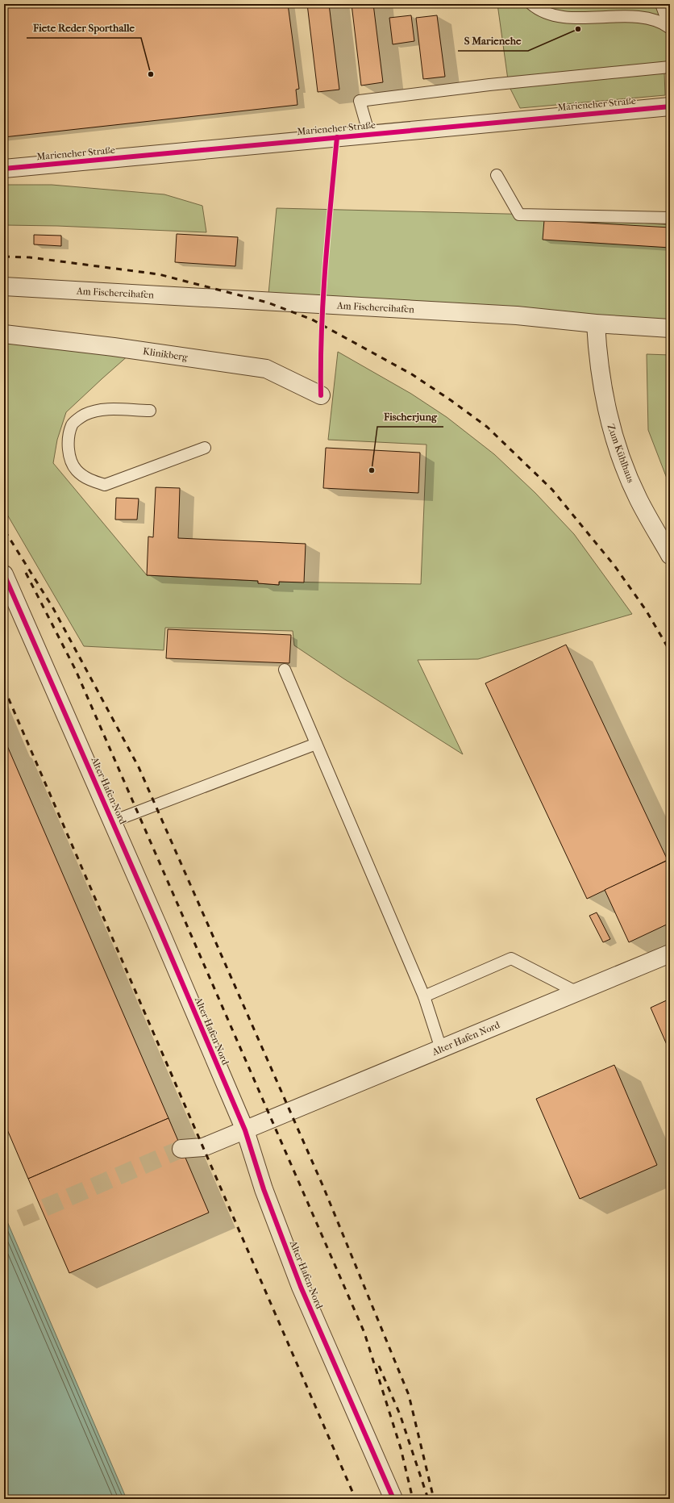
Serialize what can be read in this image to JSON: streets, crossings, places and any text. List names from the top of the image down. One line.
{"streets":{"street":["Marieneher Straße","Am Fischereihafen","Klinikberg","Zum Kühlhaus","Alter Hafen Nord"]},"crossings":[["Am Fischereihafen","Zum Kühlhaus"]],"places":["S Marienehe","Fiete Reder Sporthalle","Fischerjung"]}
